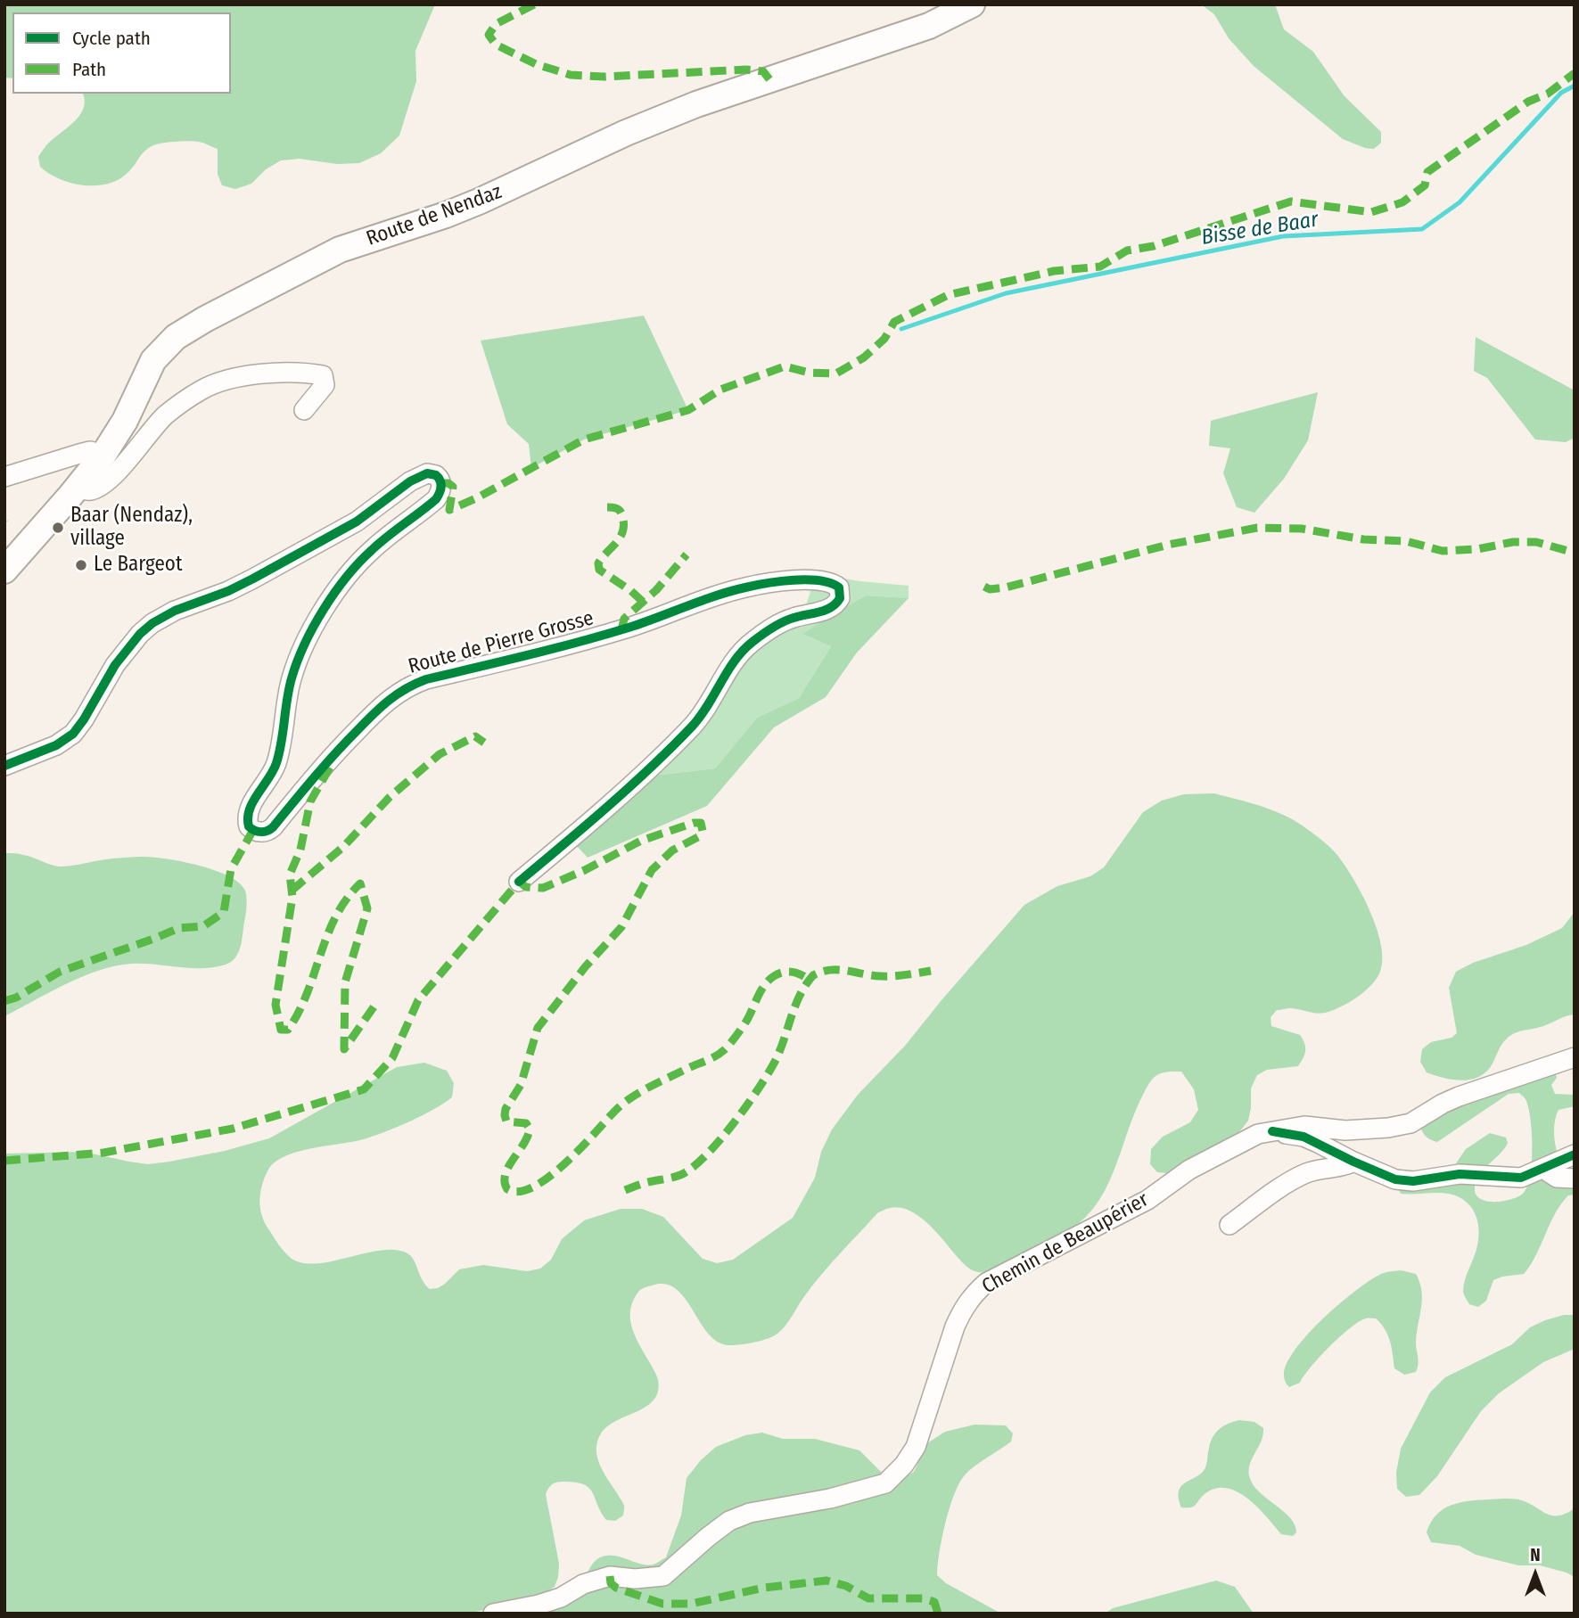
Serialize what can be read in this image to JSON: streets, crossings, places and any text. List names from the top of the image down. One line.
{"streets":{"main road":["Route de Nendaz"],"street":["Route de Pierre Grosse","Chemin de Beaupérier"]},"water":["Bisse de Baar"],"places":["Baar (Nendaz), village","Le Bargeot"],"legend":["Cycle path","Path"],"north":"top"}
